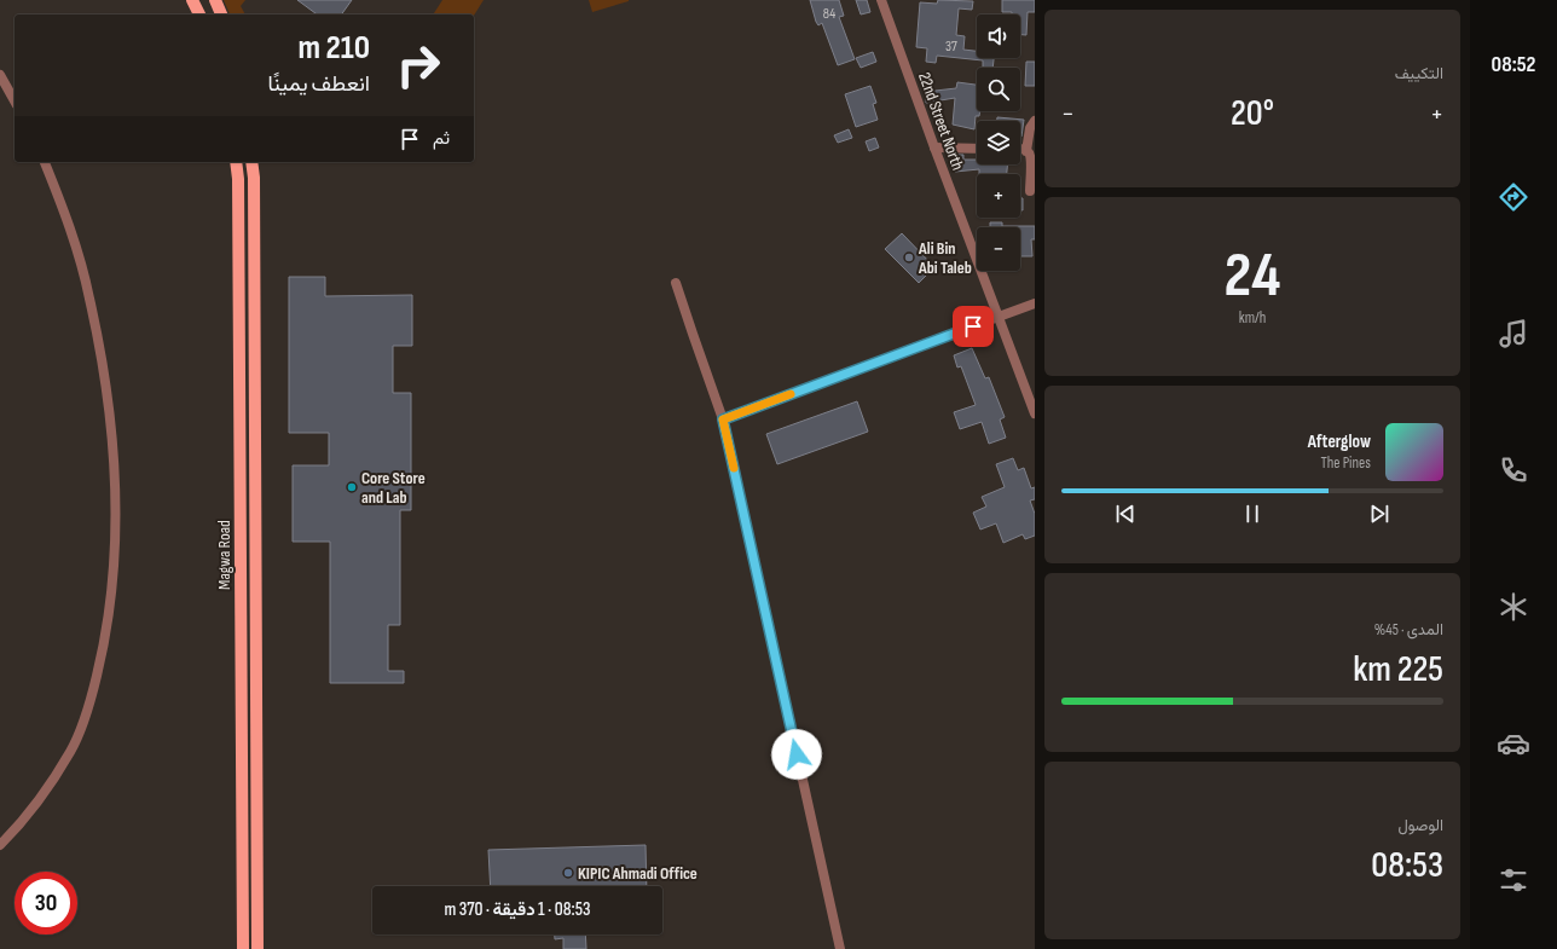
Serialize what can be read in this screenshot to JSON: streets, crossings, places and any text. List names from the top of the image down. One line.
{"streets":{"main road":["Magwa Road"],"street":["22nd Street North"]},"places":["Ali Bin Abi Taleb","Core Store and Lab","KIPIC Ahmadi Office"],"house_numbers":["84","37"],"page":{"tabs":"08:52","tile":["التكييف",["24","km/h"],["المدى · 45%","225 km"],["الوصول","08:53"]],"map_buttons":["+","−"],"turn":["210 m","انعطف يمينًا"],"heat":["−","20°","+"],"then":"ثم","song":["Afterglow","The Pines"],"limit":"30","trip":"08:53 · 1 دقيقة · 370 m"}}
